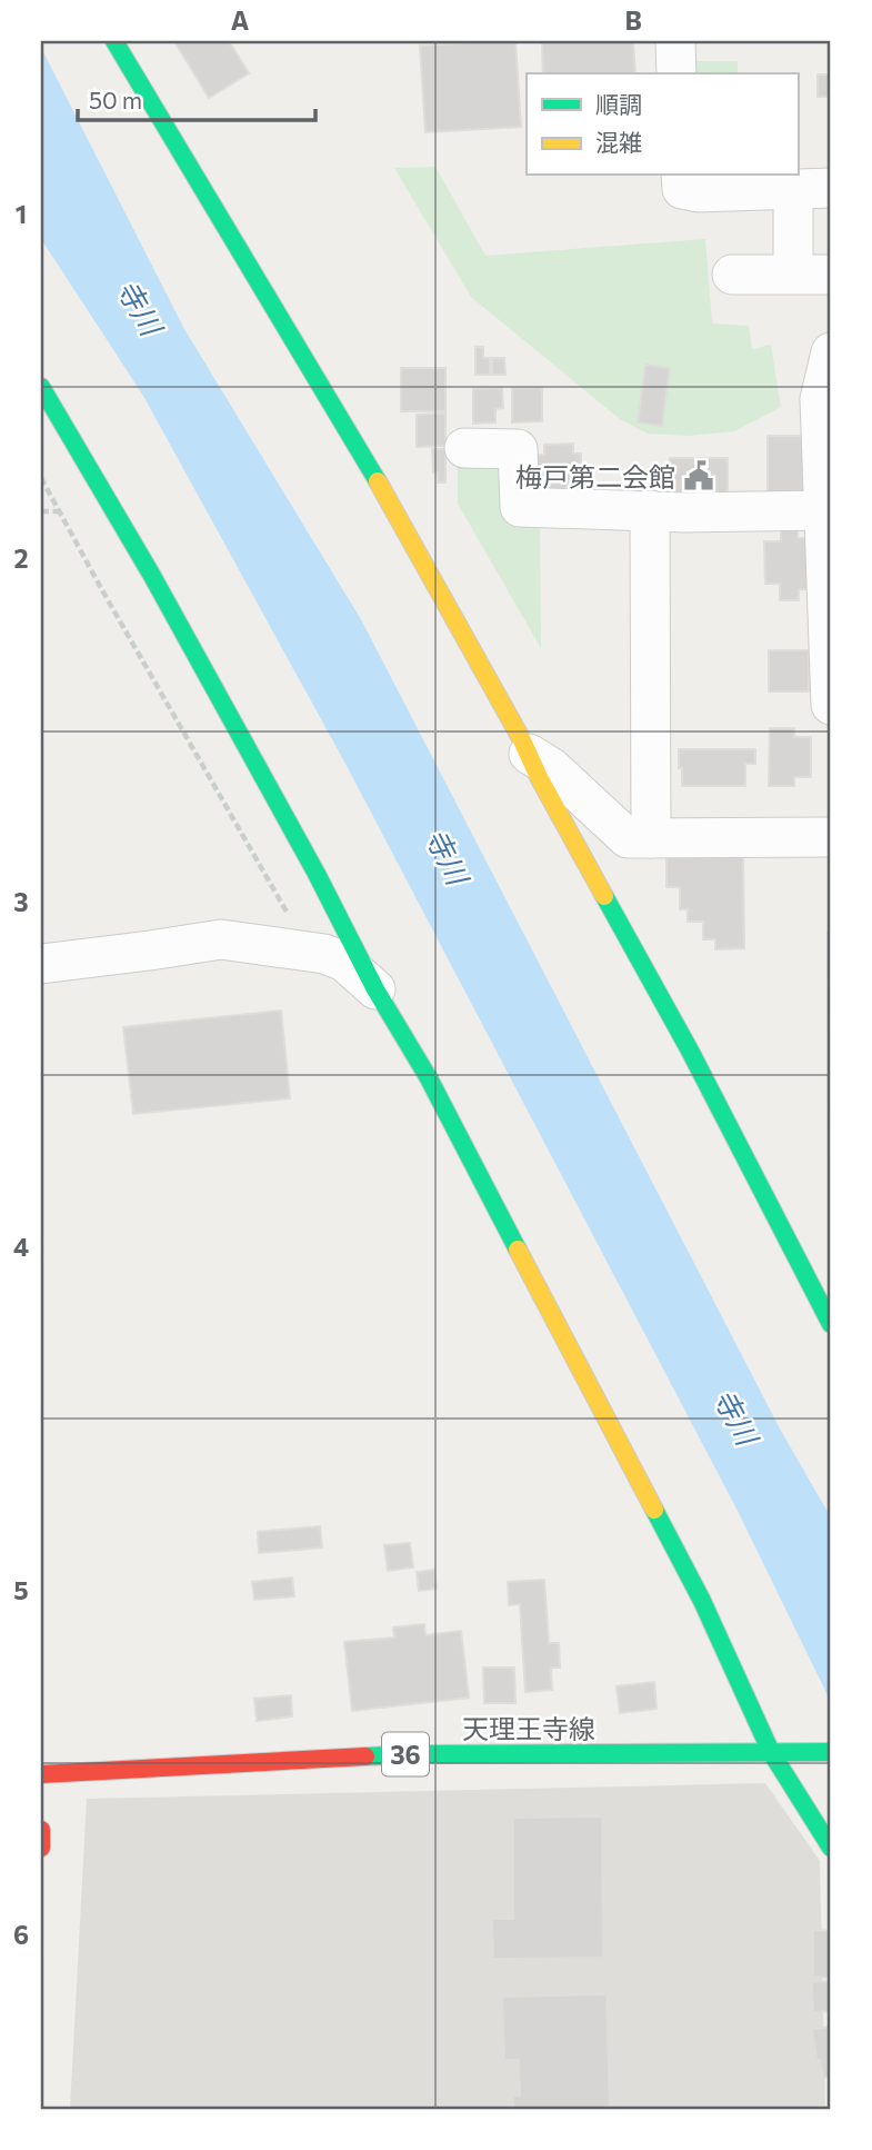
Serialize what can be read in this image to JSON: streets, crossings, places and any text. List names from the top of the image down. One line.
{"streets":{"street":["天理王寺線","36"]},"water":["寺川"],"places":{"public building":["梅戸第二会館"]},"legend":["順調","混雑"],"scale_bar":"50 m","grid":{"columns":["A","B"],"rows":["1","2","3","4","5","6"]}}
